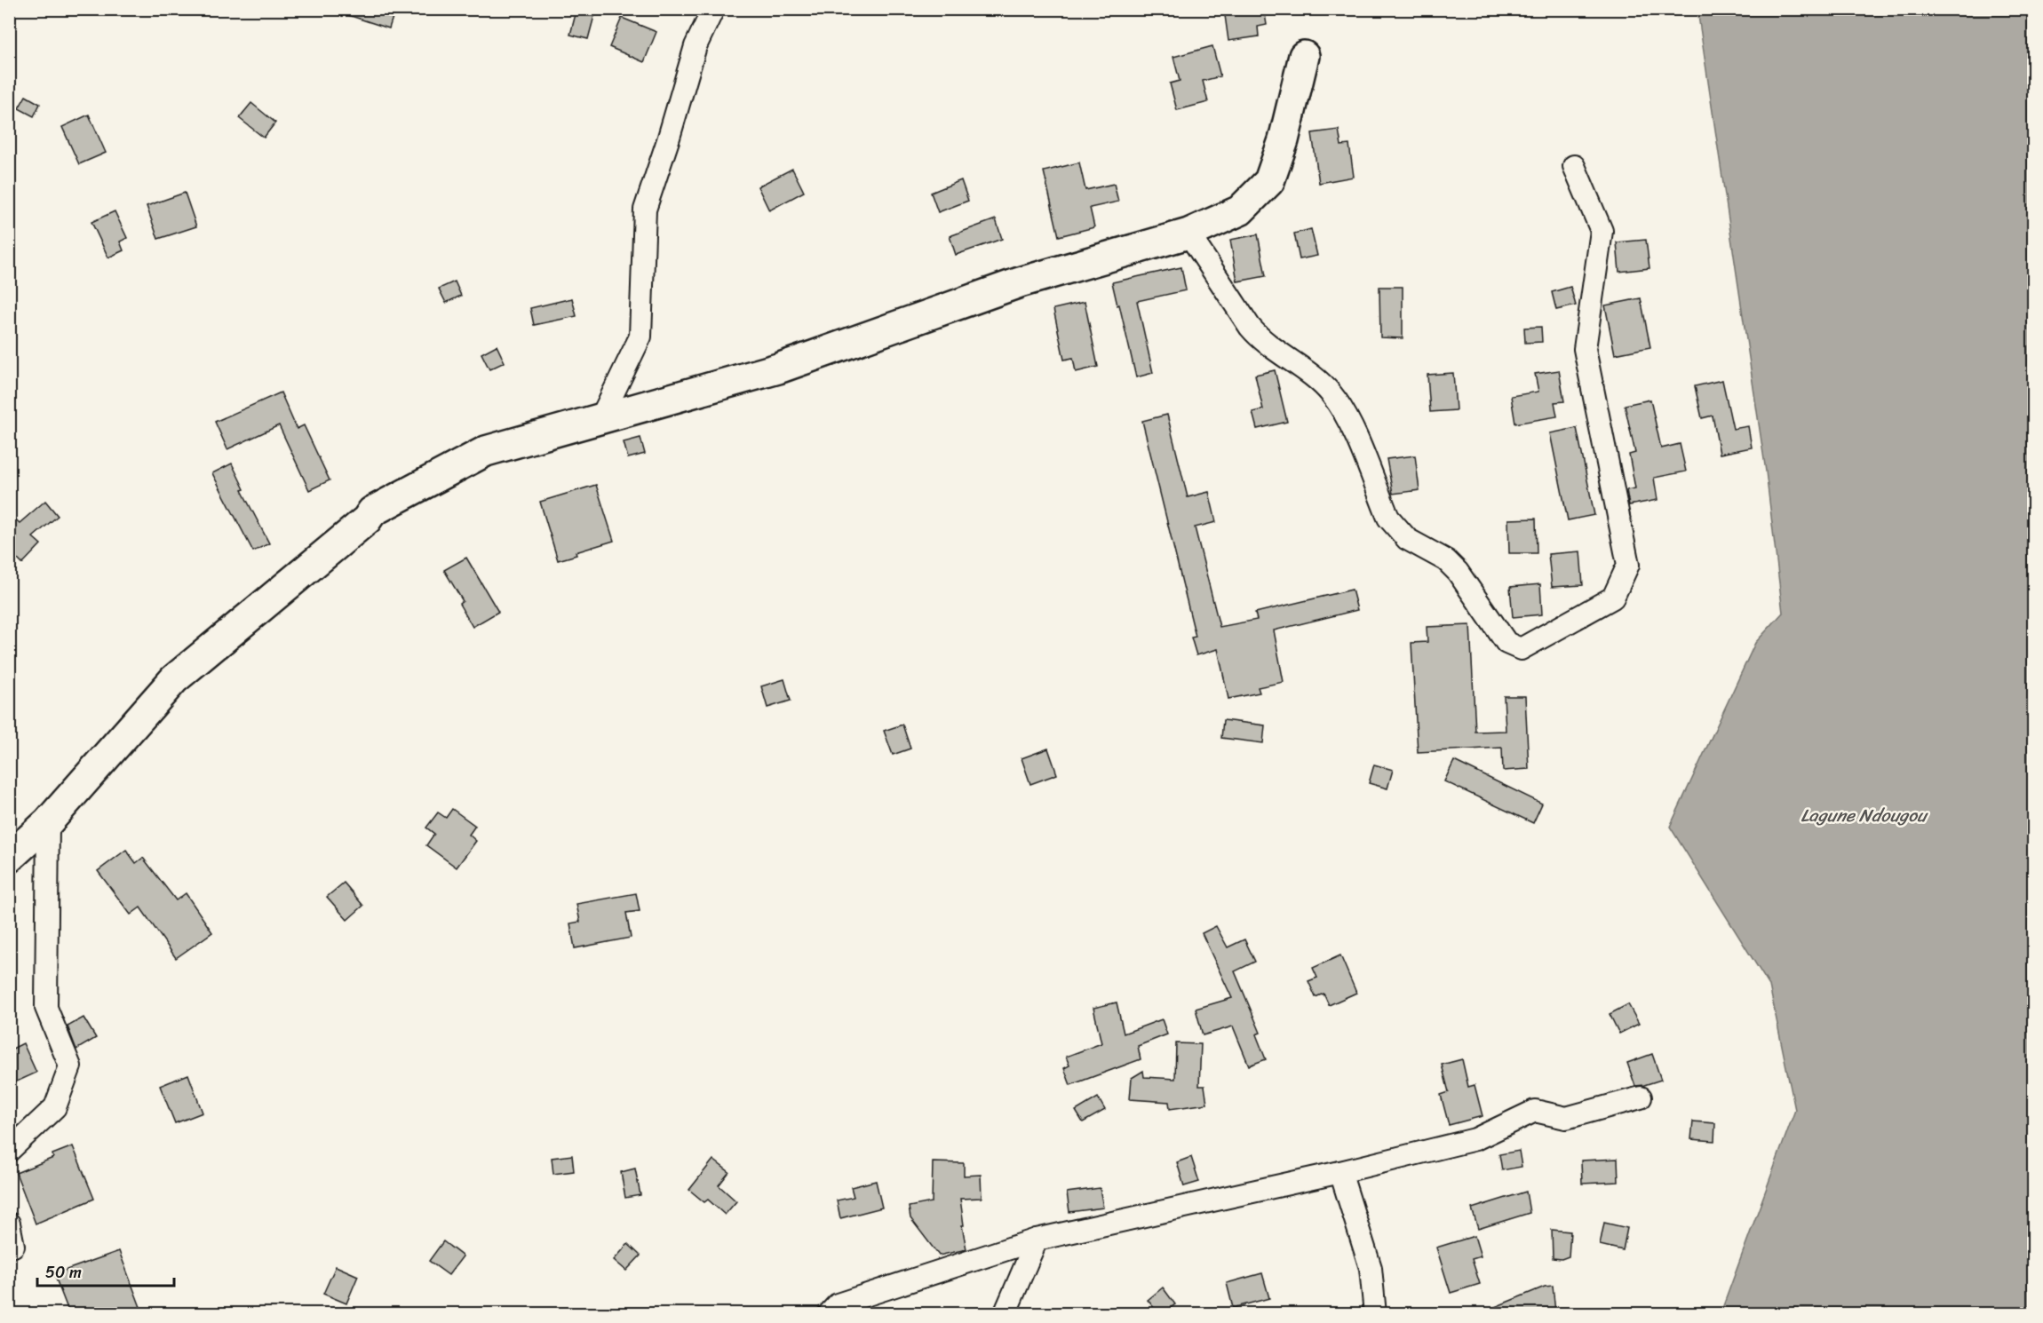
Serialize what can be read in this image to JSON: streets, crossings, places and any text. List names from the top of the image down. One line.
{"water":["Lagune Ndougou"],"scale_bar":"50 m"}
